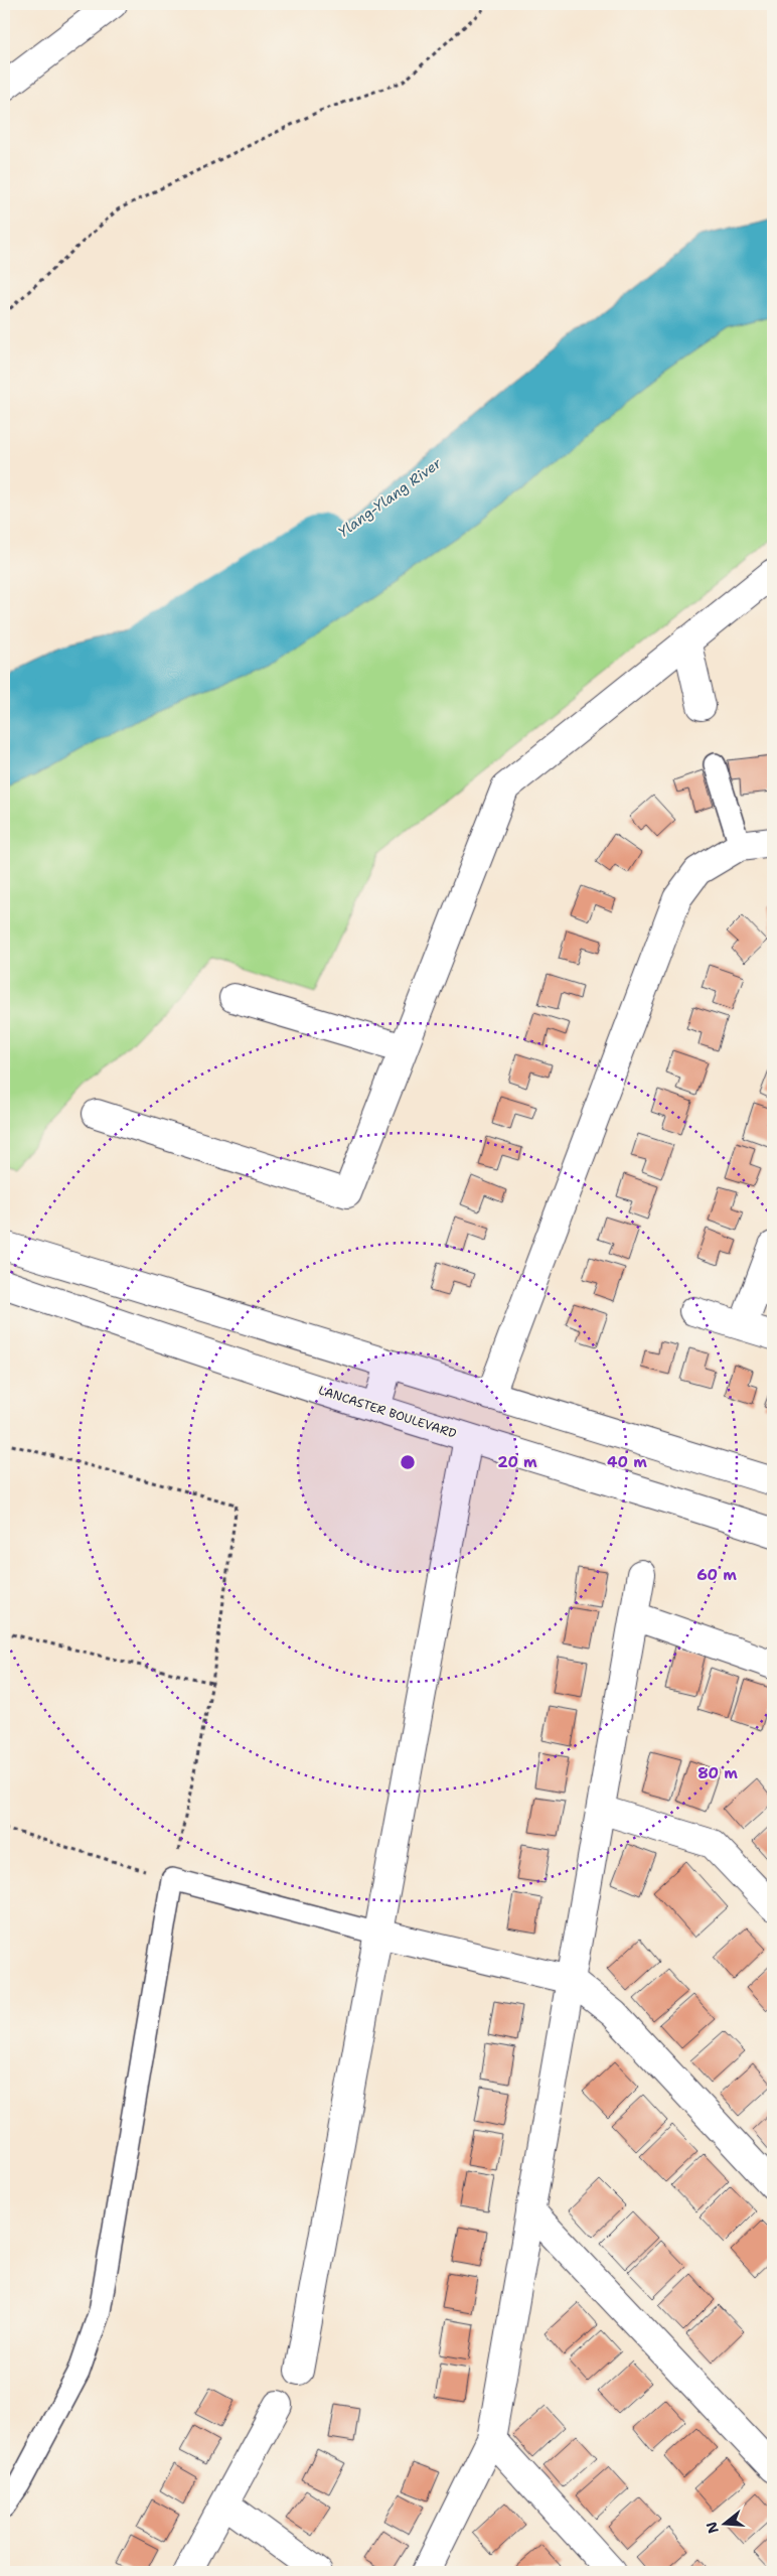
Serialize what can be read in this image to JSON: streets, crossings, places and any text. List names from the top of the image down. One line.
{"streets":{"street":["LANCASTER BOULEVARD"]},"water":["Ylang-Ylang River"],"north":"left","rings":["20 m","40 m","60 m","80 m"]}
